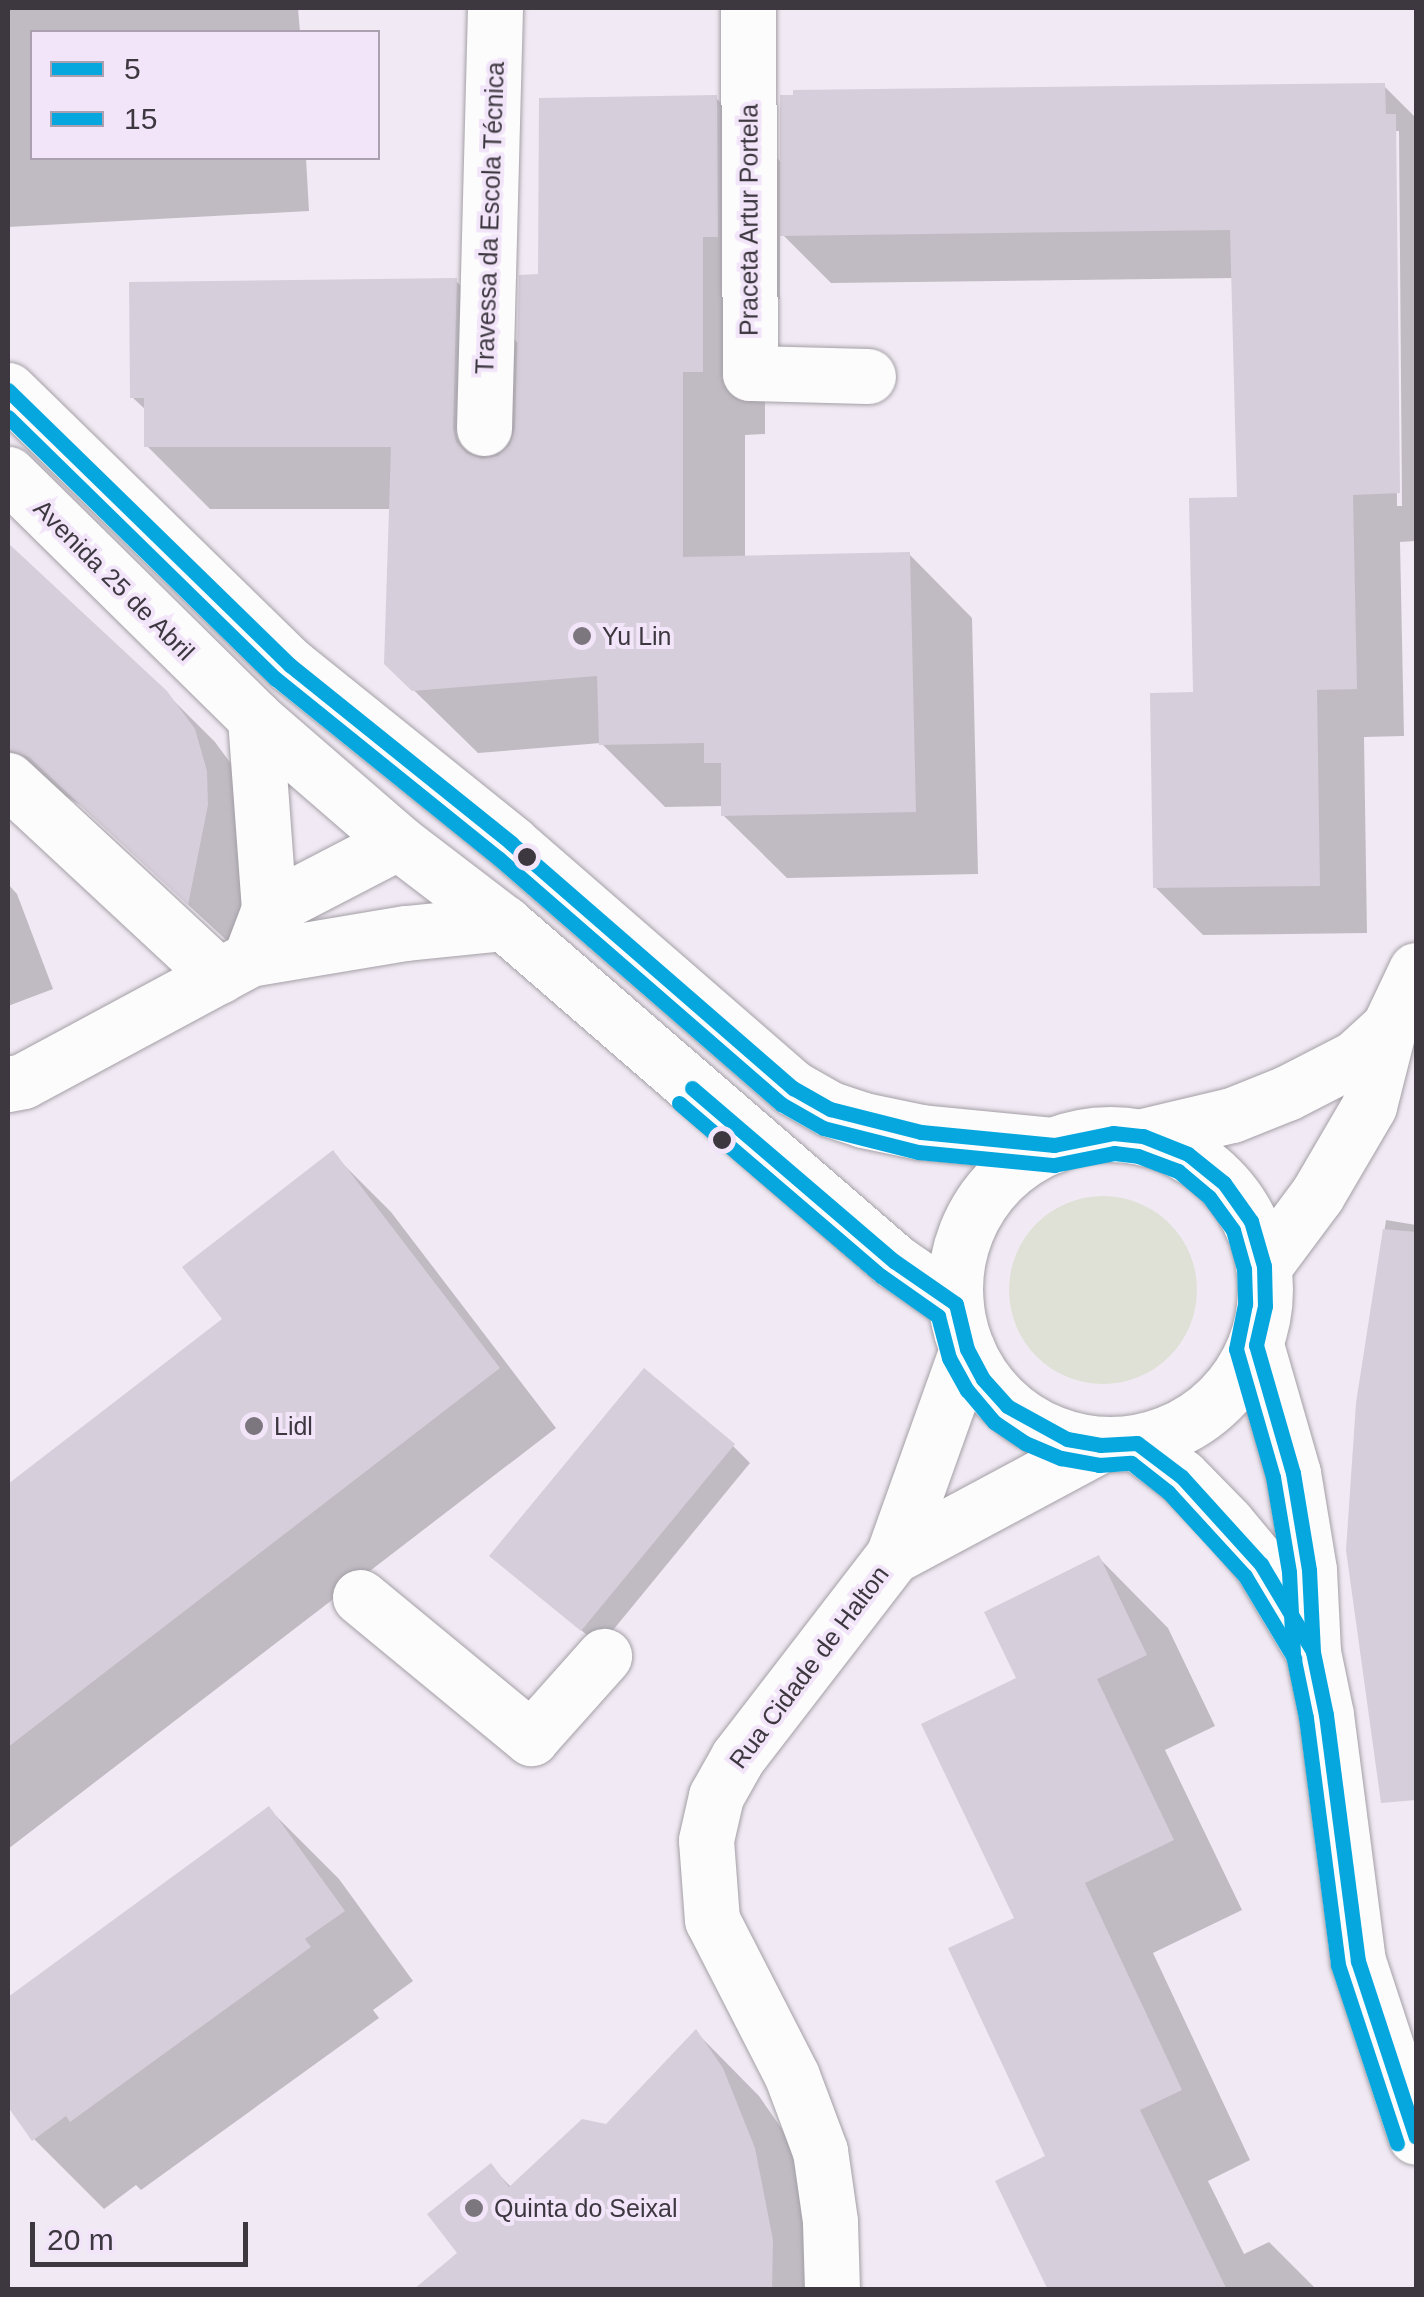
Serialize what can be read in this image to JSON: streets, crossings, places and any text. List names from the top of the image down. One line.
{"streets":{"main road":["Travessa da Escola Técnica","Praceta Artur Portela","Avenida 25 de Abril","Rua Cidade de Halton"]},"crossings":[["Avenida 25 de Abril","Rua Cidade de Halton"]],"places":["Yu Lin","Lidl","Quinta do Seixal"],"lines":["transit line 5","transit line 15"],"legend":["5","15"],"scale_bar":"20 m"}
